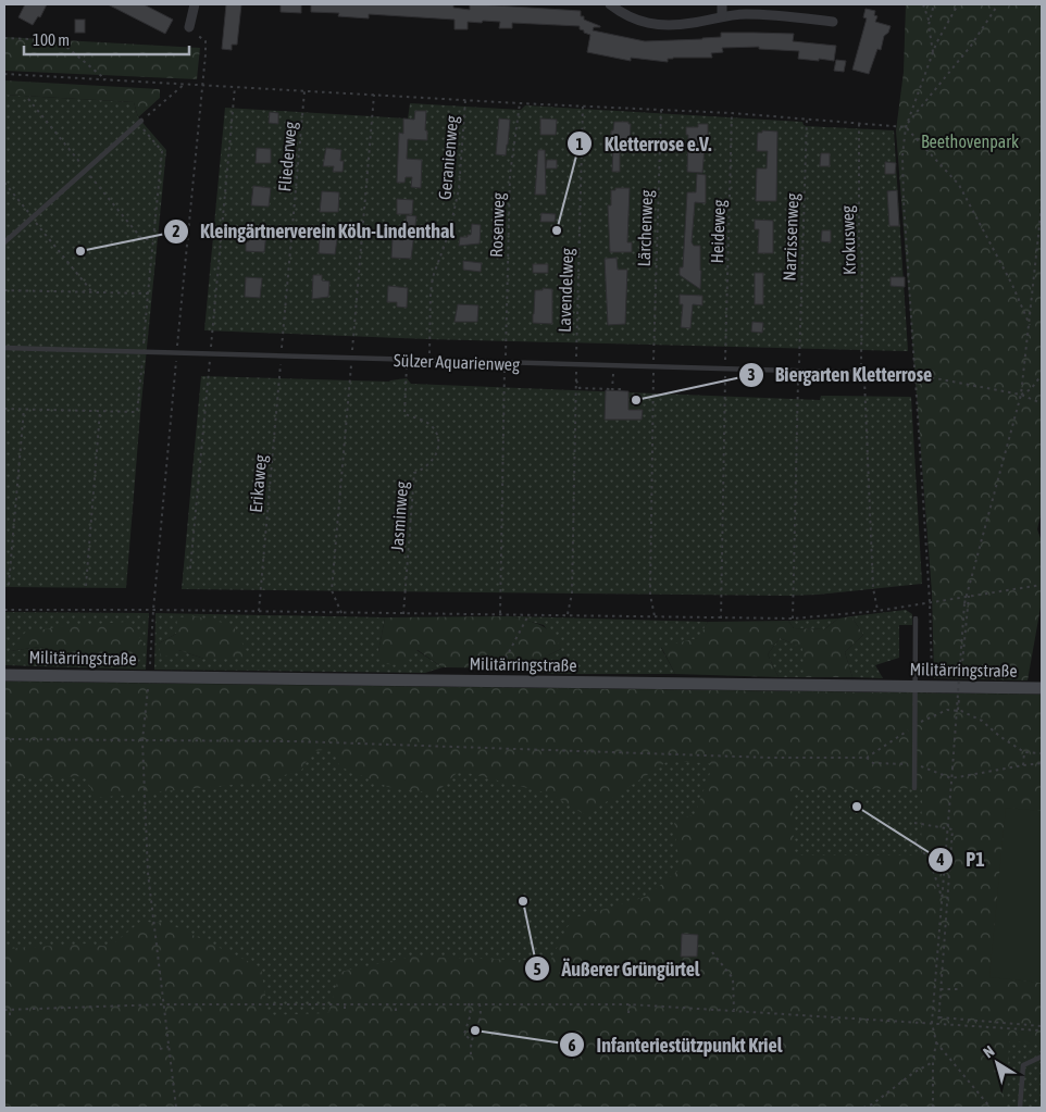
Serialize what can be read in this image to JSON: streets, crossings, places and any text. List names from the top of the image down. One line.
{"streets":{"main road":["Militärringstraße"],"lane":["Sülzer Aquarienweg"],"path":["Fliederweg","Geranienweg","Rosenweg","Lärchenweg","Heideweg","Narzissenweg","Krokusweg","Lavendelweg","Erikaweg","Jasminweg"]},"crossings":[["Geranienweg","Sülzer Aquarienweg"],["Krokusweg","Sülzer Aquarienweg"],["Sülzer Aquarienweg","Jasminweg"]],"parks":["Beethovenpark"],"places":["Kletterrose e.V.","Kleingärtnerverein Köln-Lindenthal","Biergarten Kletterrose","P1","Äußerer Grüngürtel","Infanteriestützpunkt Kriel"],"scale_bar":"100 m","north":"top left"}
